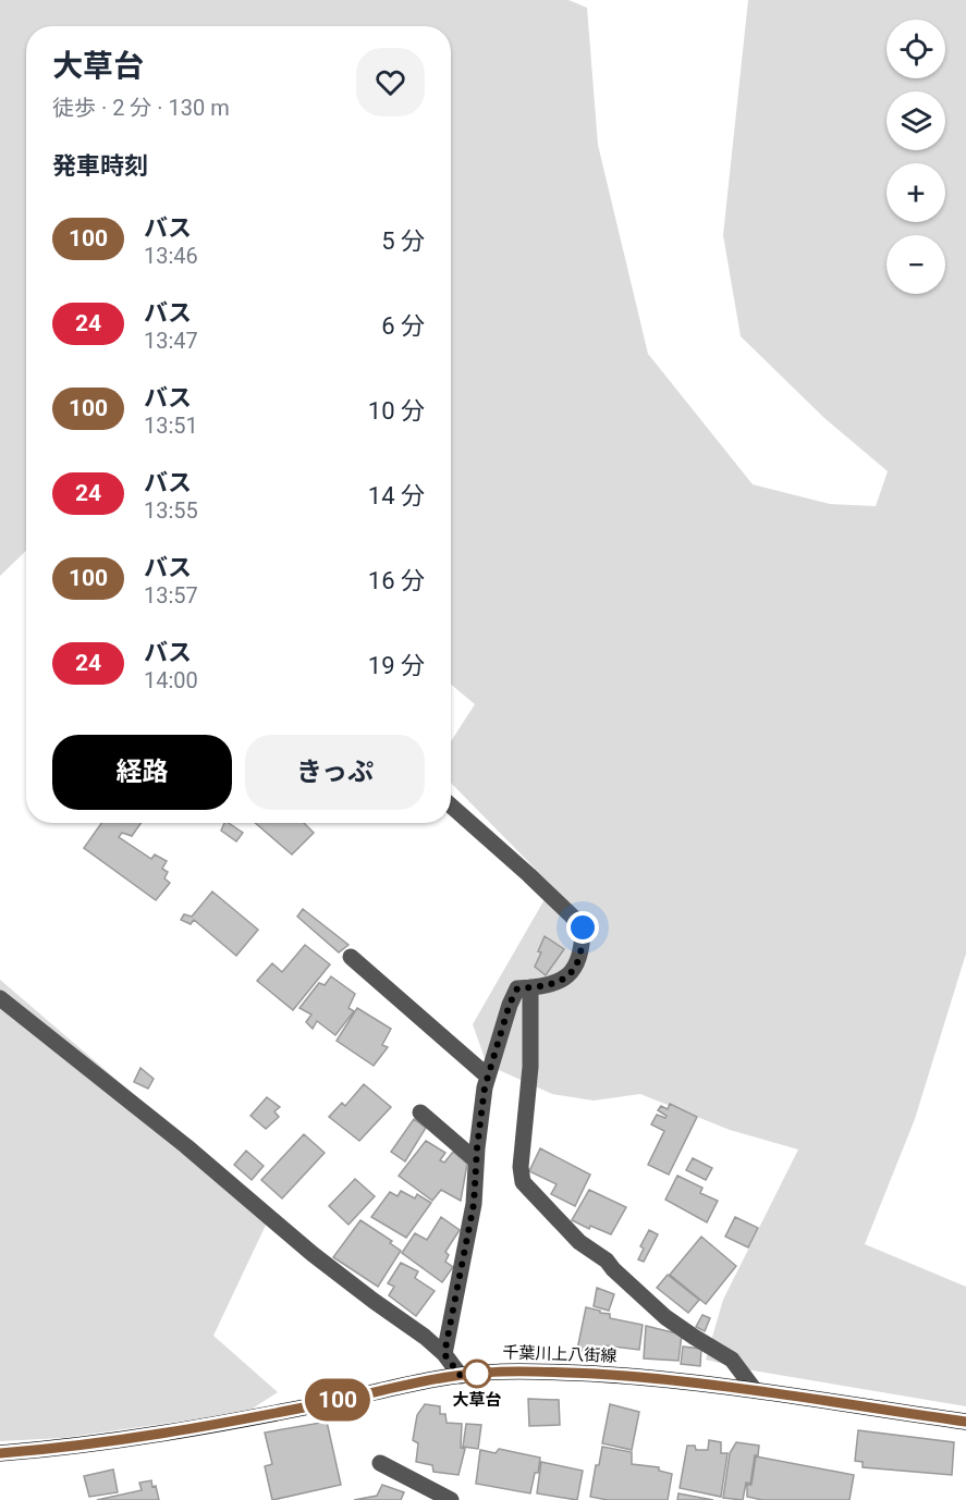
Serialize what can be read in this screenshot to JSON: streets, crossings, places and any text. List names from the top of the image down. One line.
{"streets":{"main road":["千葉川上八街線"]},"places":["大草台"],"lines":["bus line 100"],"page":{"on_map":"100","map_buttons":["+","−"],"heading":[["大草台","徒歩 · 2 分 · 130 m"],"発車時刻"],"list":[{"mark":"100","name":"バス","note":"13:46","value":"5 分"},{"mark":"24","name":"バス","note":"13:47","value":"6 分"},{"mark":"100","name":"バス","note":"13:51","value":"10 分"},{"mark":"24","name":"バス","note":"13:55","value":"14 分"},{"mark":"100","name":"バス","note":"13:57","value":"16 分"},{"mark":"24","name":"バス","note":"14:00","value":"19 分"}],"buttons":["経路","きっぷ"]}}
